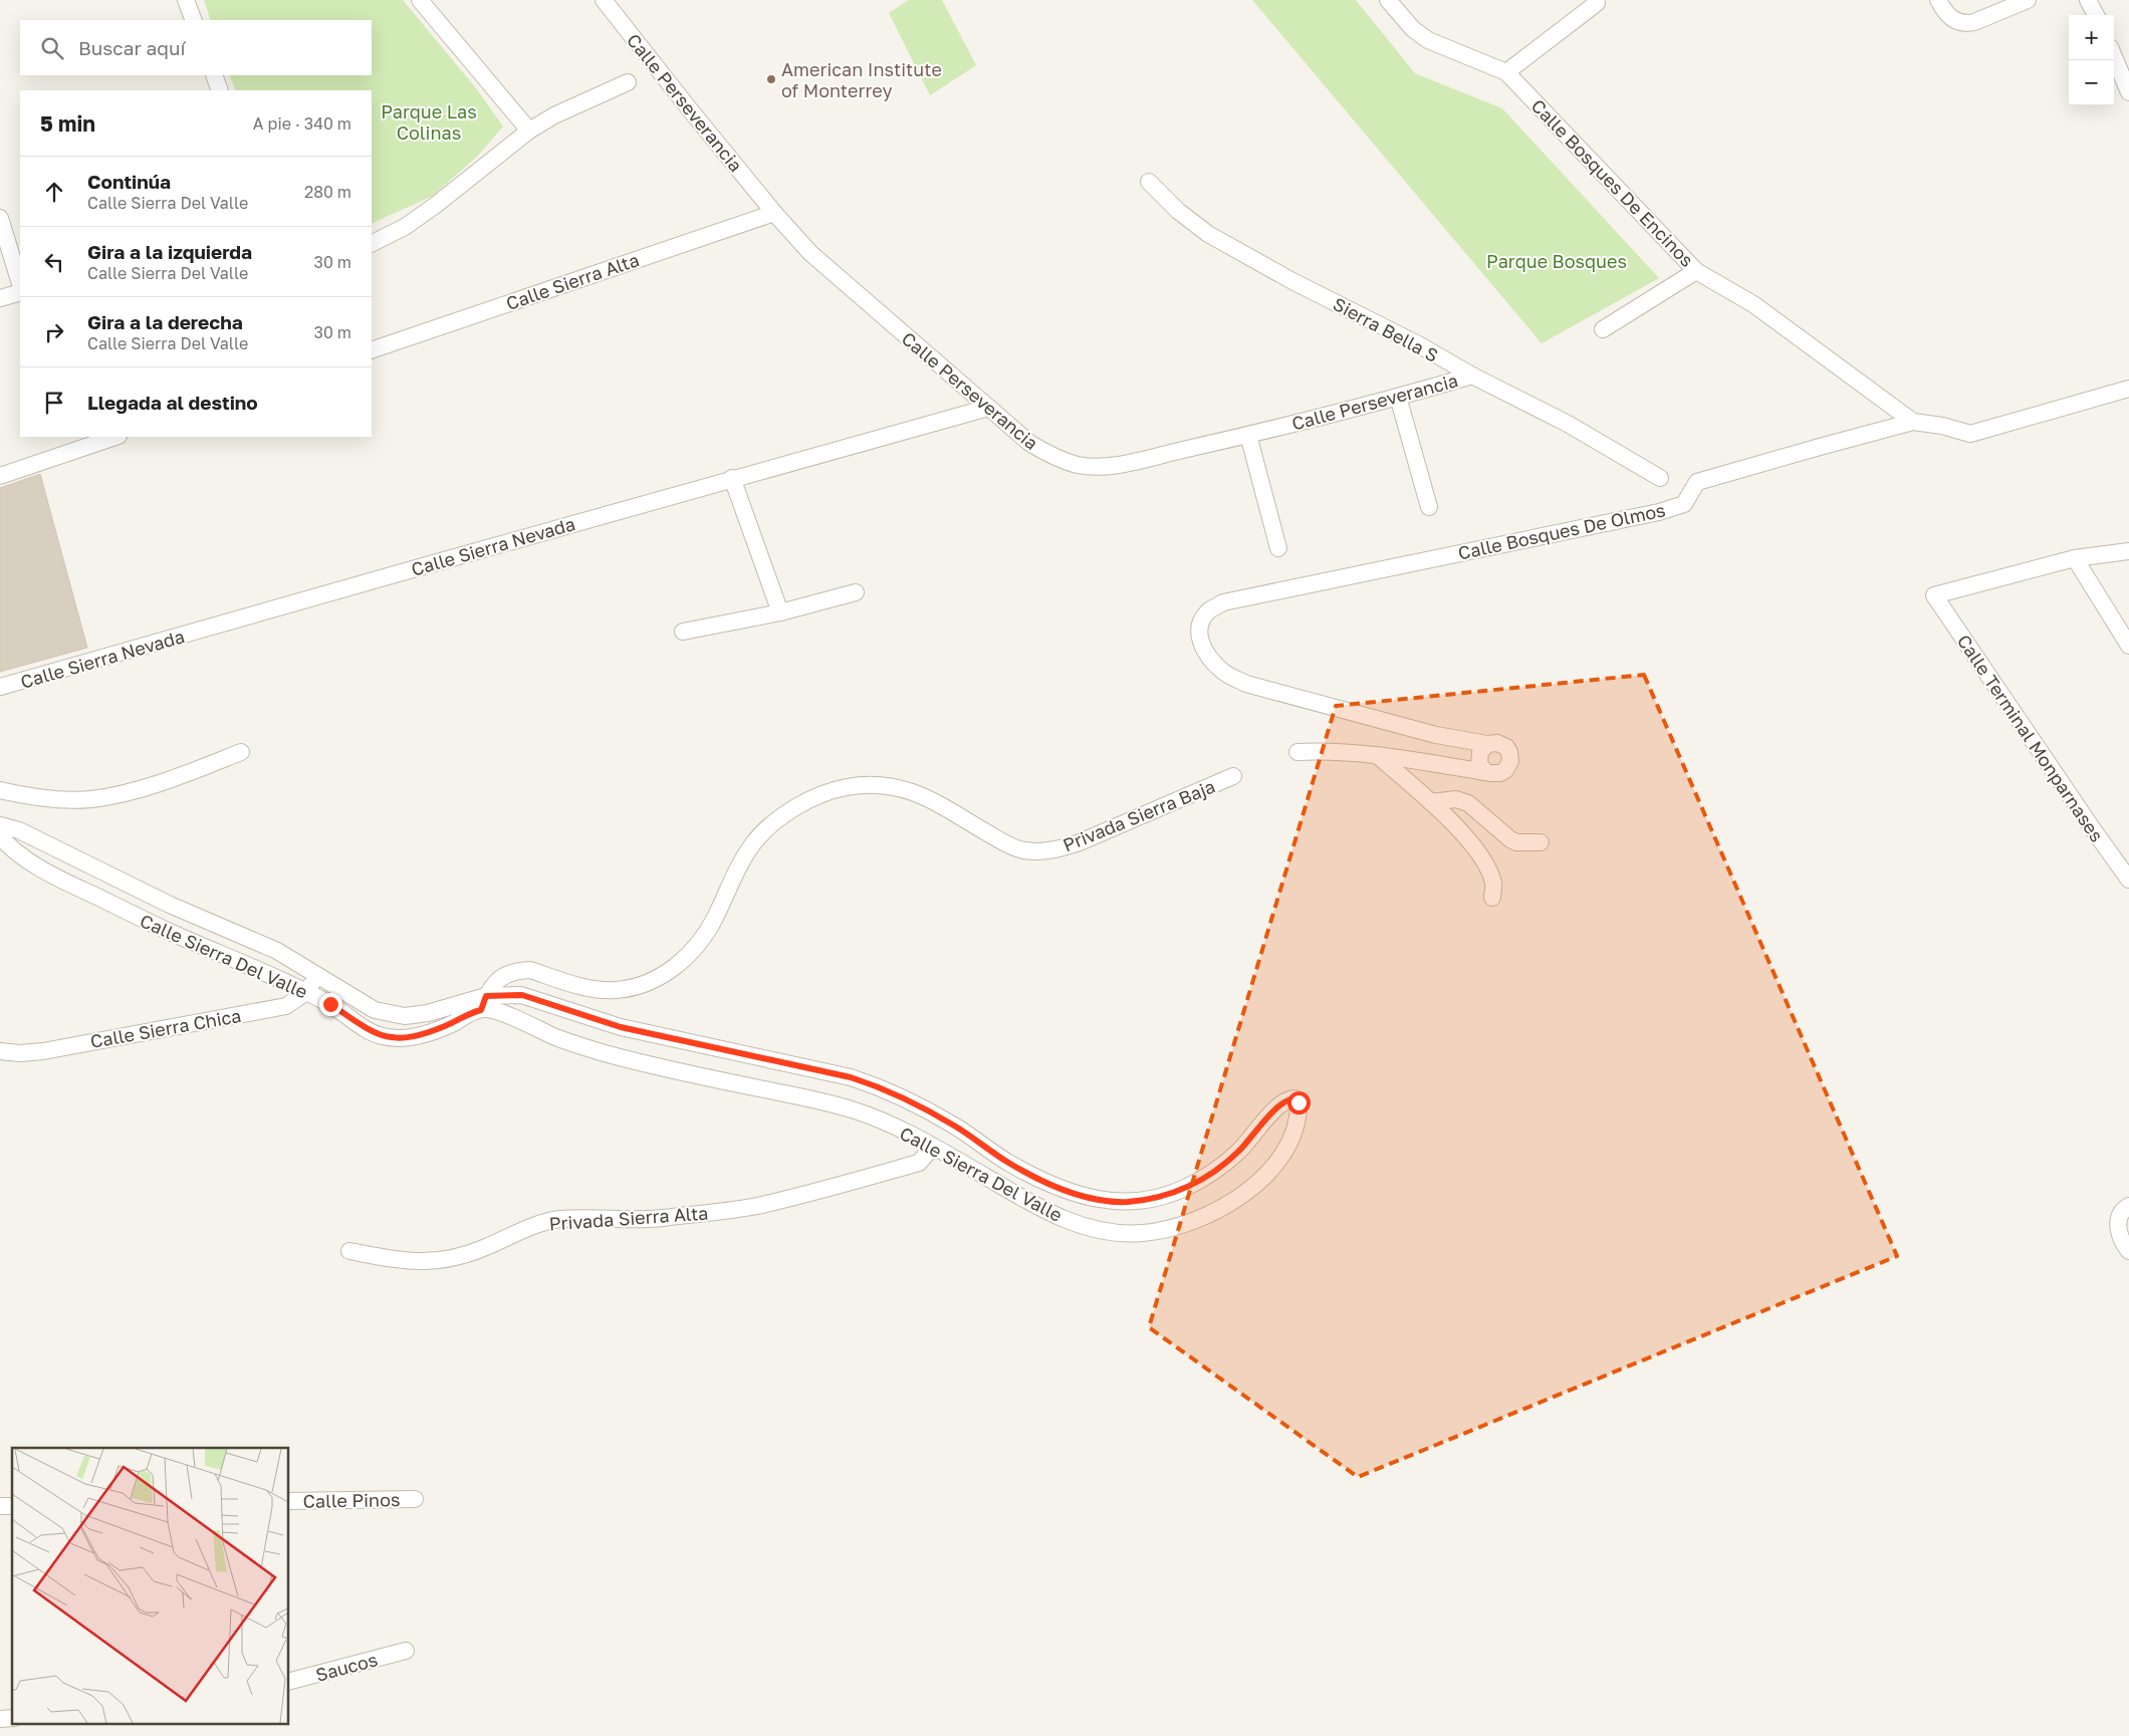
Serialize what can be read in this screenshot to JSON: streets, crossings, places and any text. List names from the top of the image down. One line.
{"streets":{"street":["Calle Perseverancia","Calle Bosques De Encinos","Calle Sierra Alta","Sierra Bella S","Calle Bosques De Olmos","Calle Sierra Nevada","Calle Terminal Monparnases","Privada Sierra Baja","Calle Sierra Del Valle","Calle Sierra Chica","Privada Sierra Alta","Calle Pinos","Saucos"]},"crossings":[["Calle Perseverancia","Calle Sierra Alta"],["Calle Perseverancia","Sierra Bella S"],["Calle Perseverancia","Calle Sierra Nevada"],["Calle Bosques De Encinos","Calle Bosques De Olmos"],["Privada Sierra Baja","Calle Sierra Del Valle"],["Calle Sierra Del Valle","Calle Sierra Chica"],["Calle Sierra Del Valle","Privada Sierra Alta"]],"parks":["Parque Las Colinas","Parque Bosques"],"places":["American Institute of Monterrey"],"page":{"map_buttons":["+","−"],"search":"Buscar aquí","heading":["5 min","A pie · 340 m"],"list":[["Continúa","Calle Sierra Del Valle","280 m"],["Gira a la izquierda","Calle Sierra Del Valle","30 m"],["Gira a la derecha","Calle Sierra Del Valle","30 m"],"Llegada al destino"]}}
